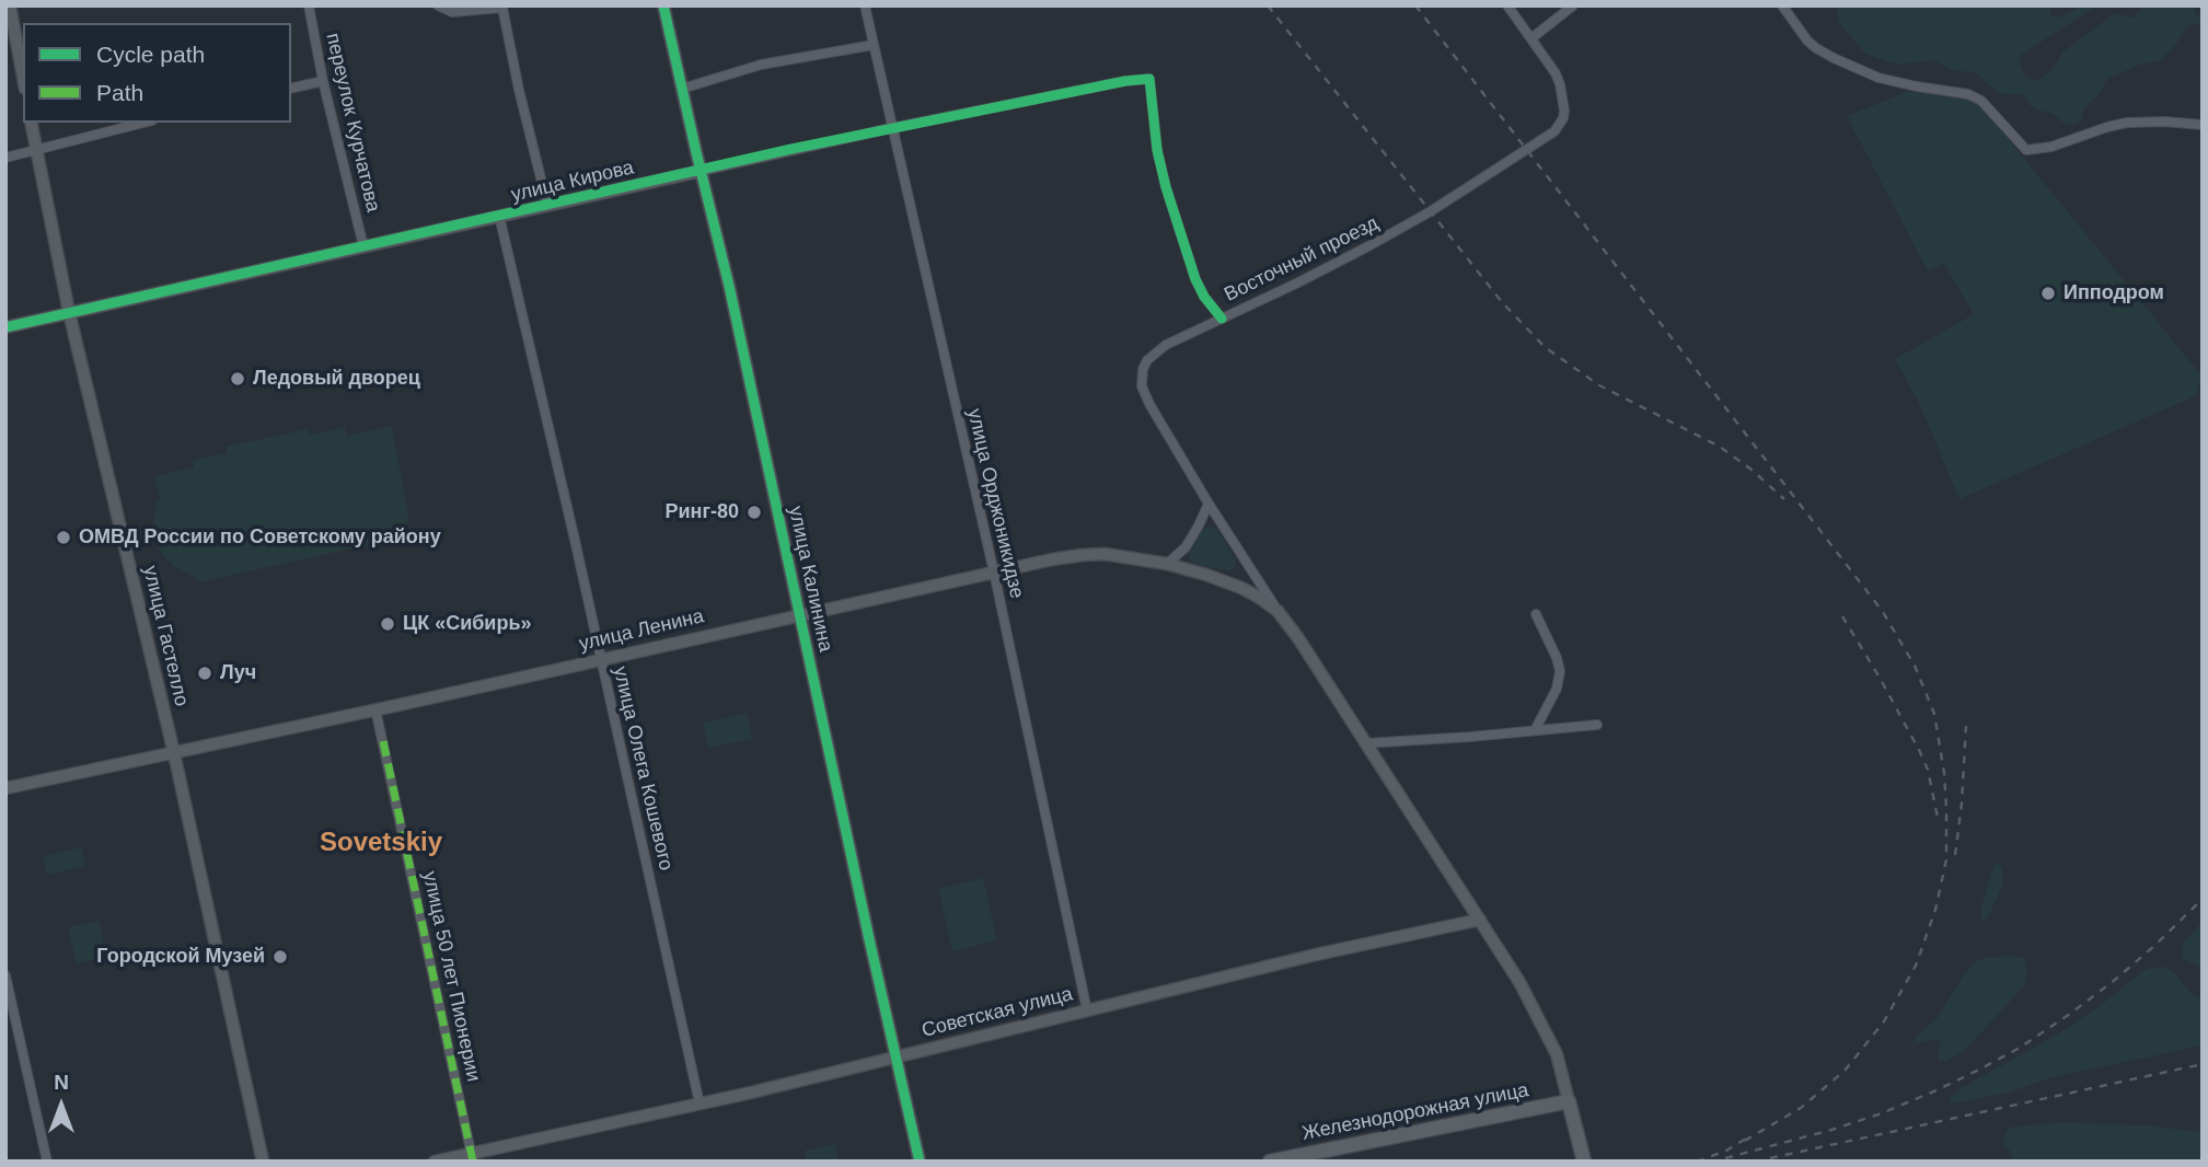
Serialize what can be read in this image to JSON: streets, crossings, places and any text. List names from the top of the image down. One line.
{"streets":{"main road":["улица Кирова","улица Калинина","улица Ленина","улица Гастелло","Советская улица","Железнодорожная улица"],"street":["переулок Курчатова","Восточный проезд","улица Орджоникидзе","улица Олега Кошевого","улица 50 лет Пионерии"]},"crossings":[["переулок Курчатова","улица Кирова"],["улица Кирова","Восточный проезд"],["улица Кирова","улица Орджоникидзе"],["улица Кирова","улица Калинина"],["улица Кирова","улица Гастелло"],["улица Кирова","улица Олега Кошевого"],["Восточный проезд","улица Ленина"],["улица Орджоникидзе","улица Ленина"],["улица Орджоникидзе","Советская улица"],["улица Калинина","улица Ленина"],["улица Калинина","Советская улица"],["улица Ленина","улица Гастелло"],["улица Ленина","улица Олега Кошевого"],["улица Ленина","улица 50 лет Пионерии"],["улица Олега Кошевого","Советская улица"],["улица 50 лет Пионерии","Советская улица"]],"districts":["Sovetskiy"],"places":["Ипподром","Ледовый дворец","Ринг-80","ОМВД России по Советскому району","ЦК «Сибирь»","Луч","Городской Музей"],"legend":["Cycle path","Path"],"north":"top"}
